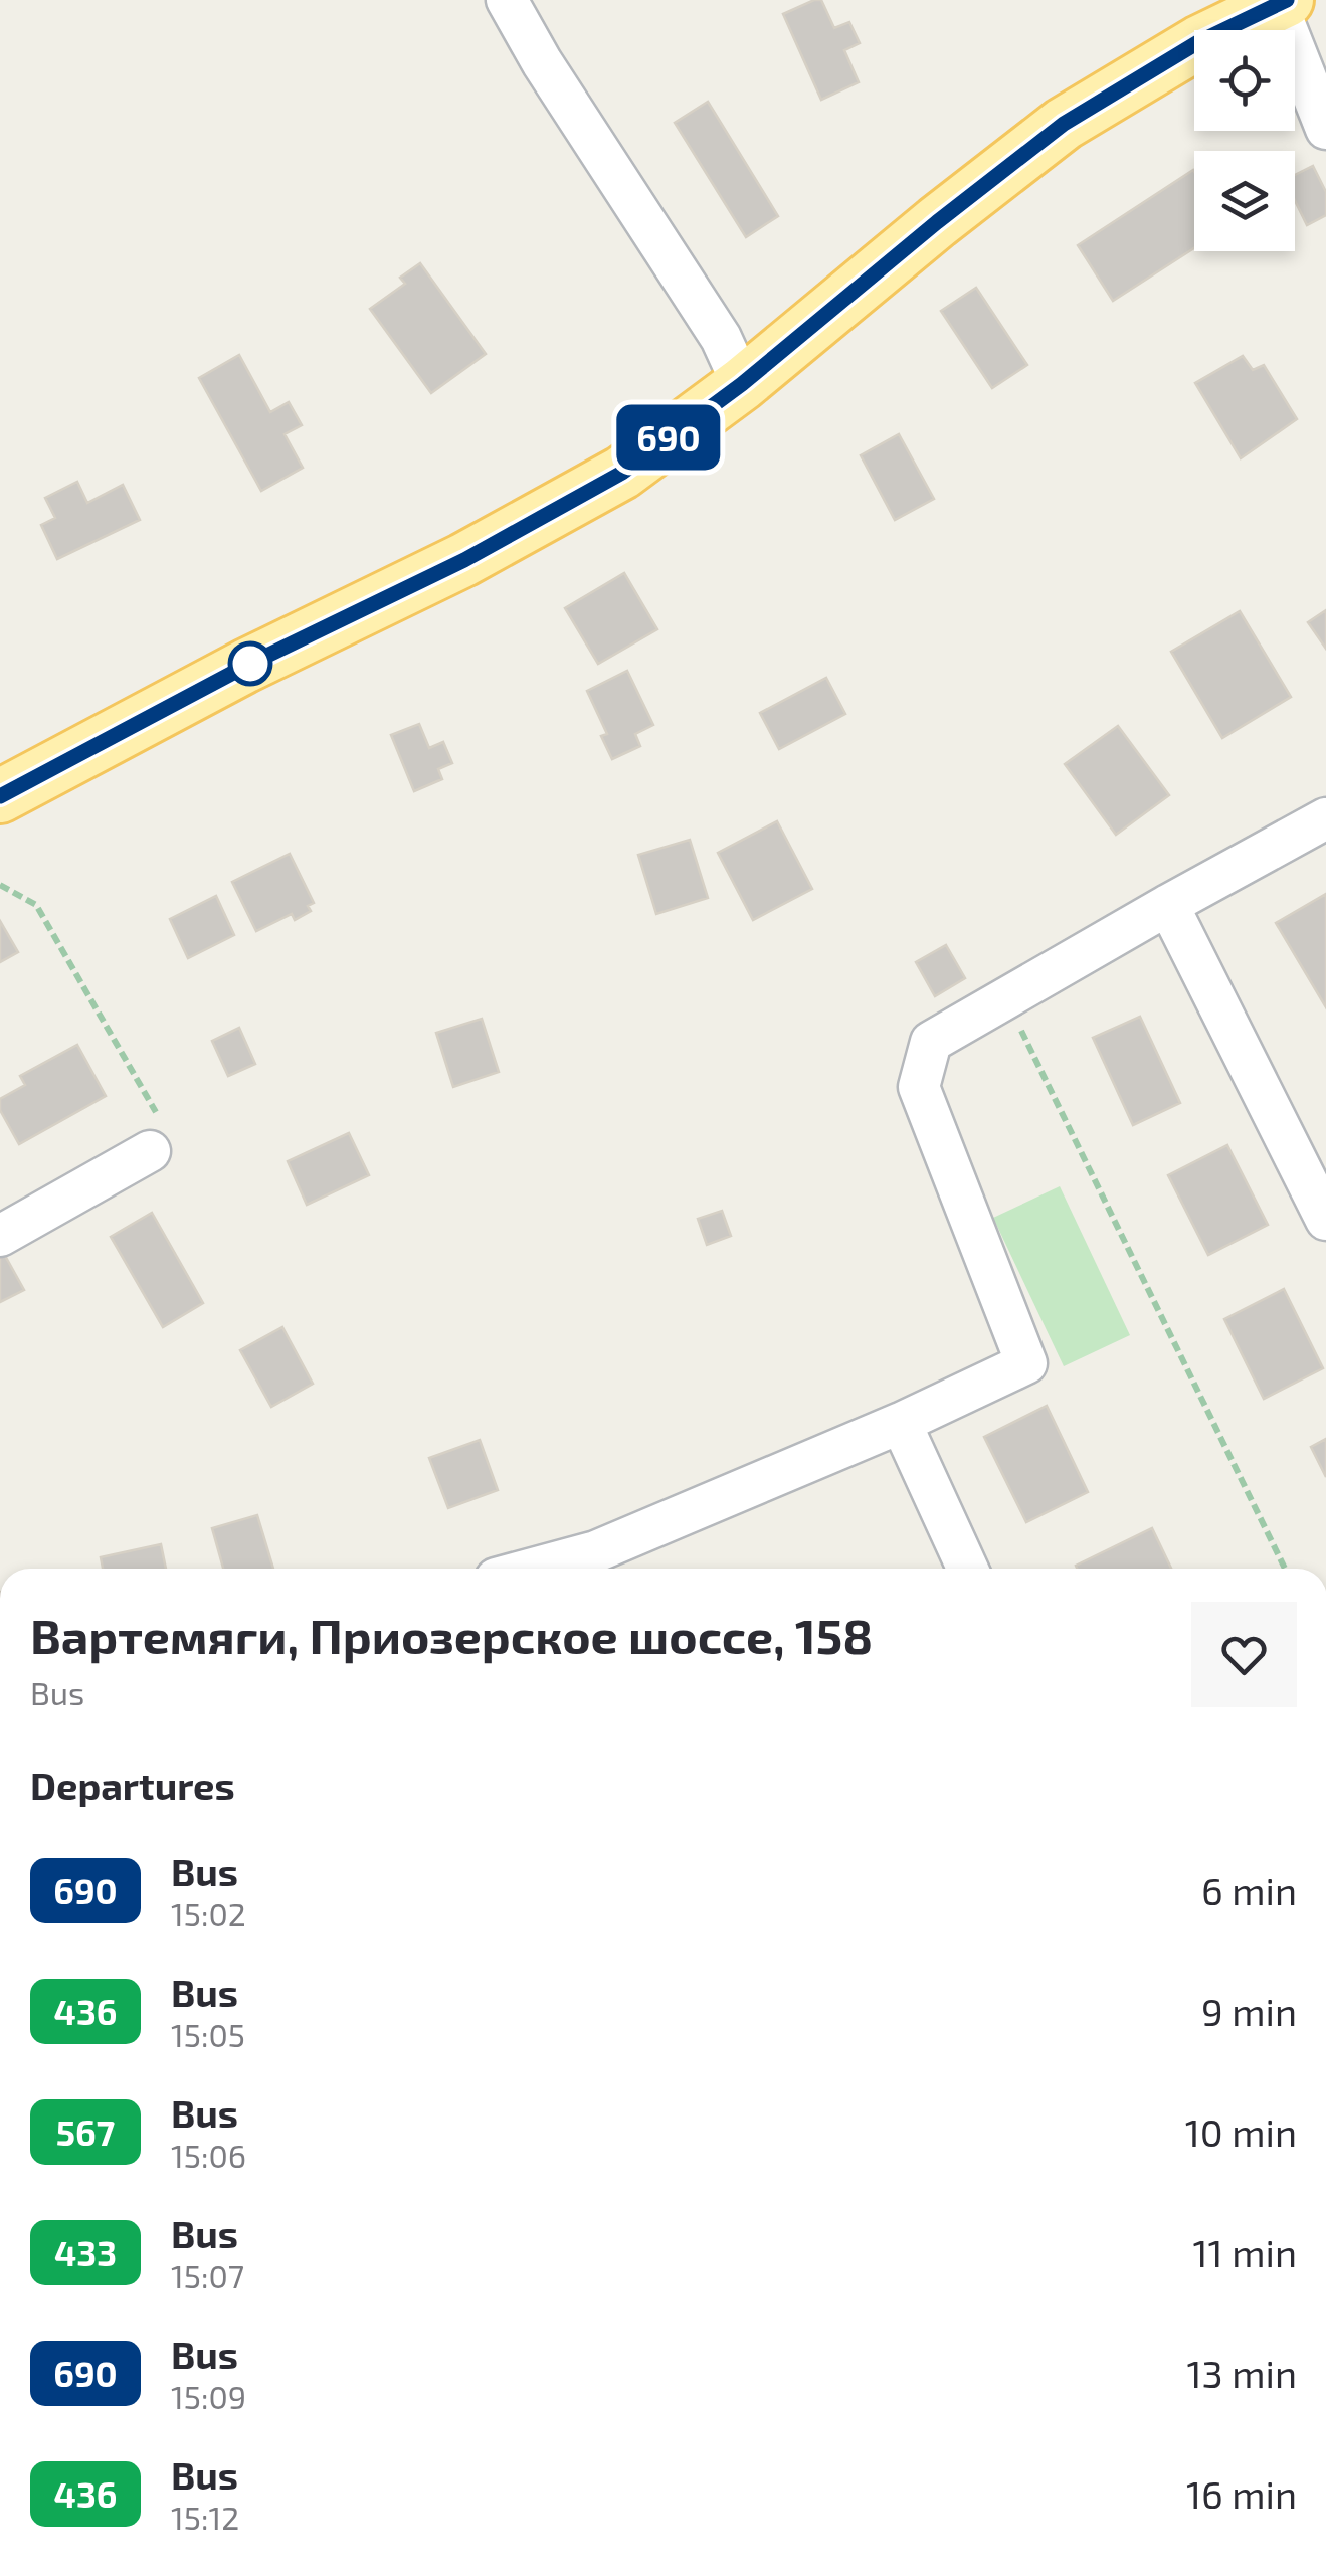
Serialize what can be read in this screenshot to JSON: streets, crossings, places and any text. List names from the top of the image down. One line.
{"lines":["bus line 690"],"page":{"on_map":"690","heading":[["Вартемяги, Приозерское шоссе, 158","Bus"],"Departures"],"list":[{"mark":"690","name":"Bus","note":"15:02","value":"6 min"},{"mark":"436","name":"Bus","note":"15:05","value":"9 min"},{"mark":"567","name":"Bus","note":"15:06","value":"10 min"},{"mark":"433","name":"Bus","note":"15:07","value":"11 min"},{"mark":"690","name":"Bus","note":"15:09","value":"13 min"},{"mark":"436","name":"Bus","note":"15:12","value":"16 min"}]}}
